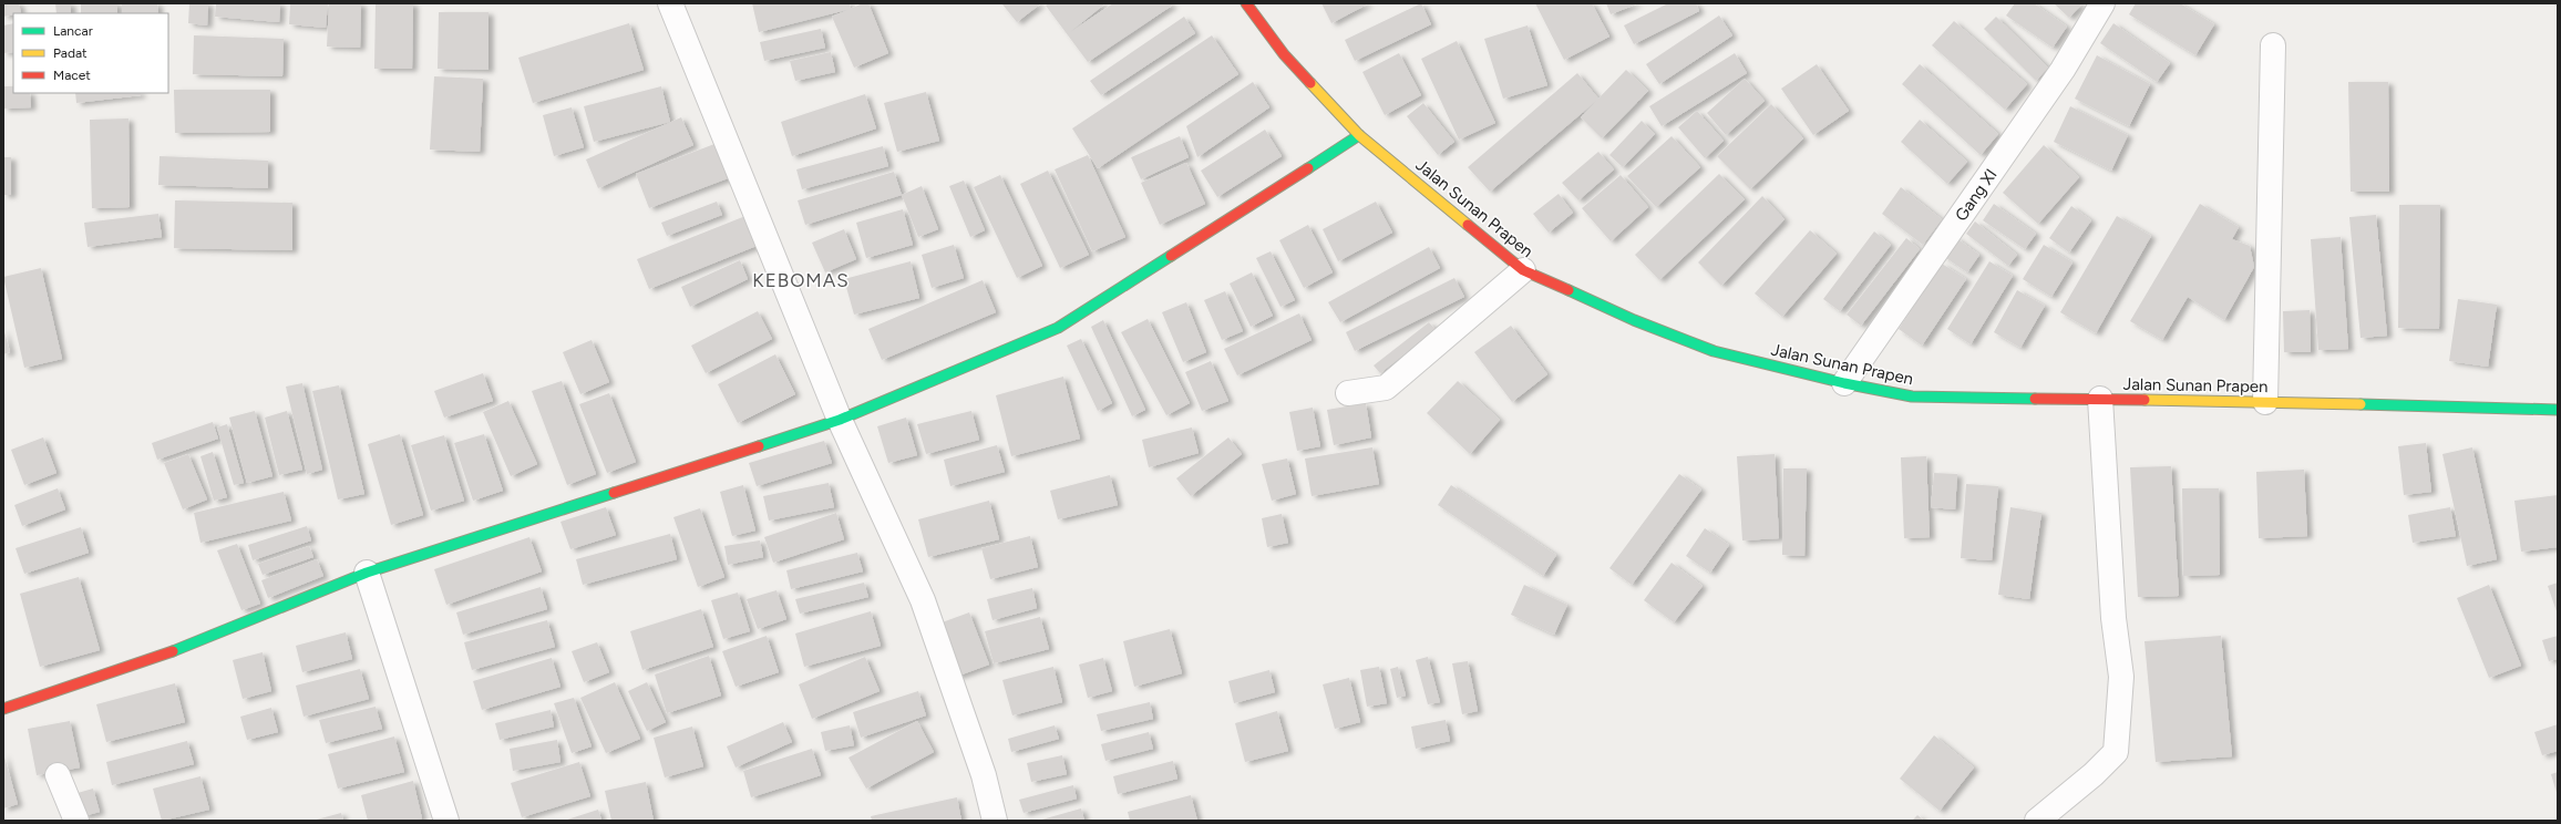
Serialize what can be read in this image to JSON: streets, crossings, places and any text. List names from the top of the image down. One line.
{"streets":{"street":["Gang XI","Jalan Sunan Prapen"]},"crossings":[["Gang XI","Jalan Sunan Prapen"]],"districts":["KEBOMAS"],"legend":["Lancar","Padat","Macet"]}
